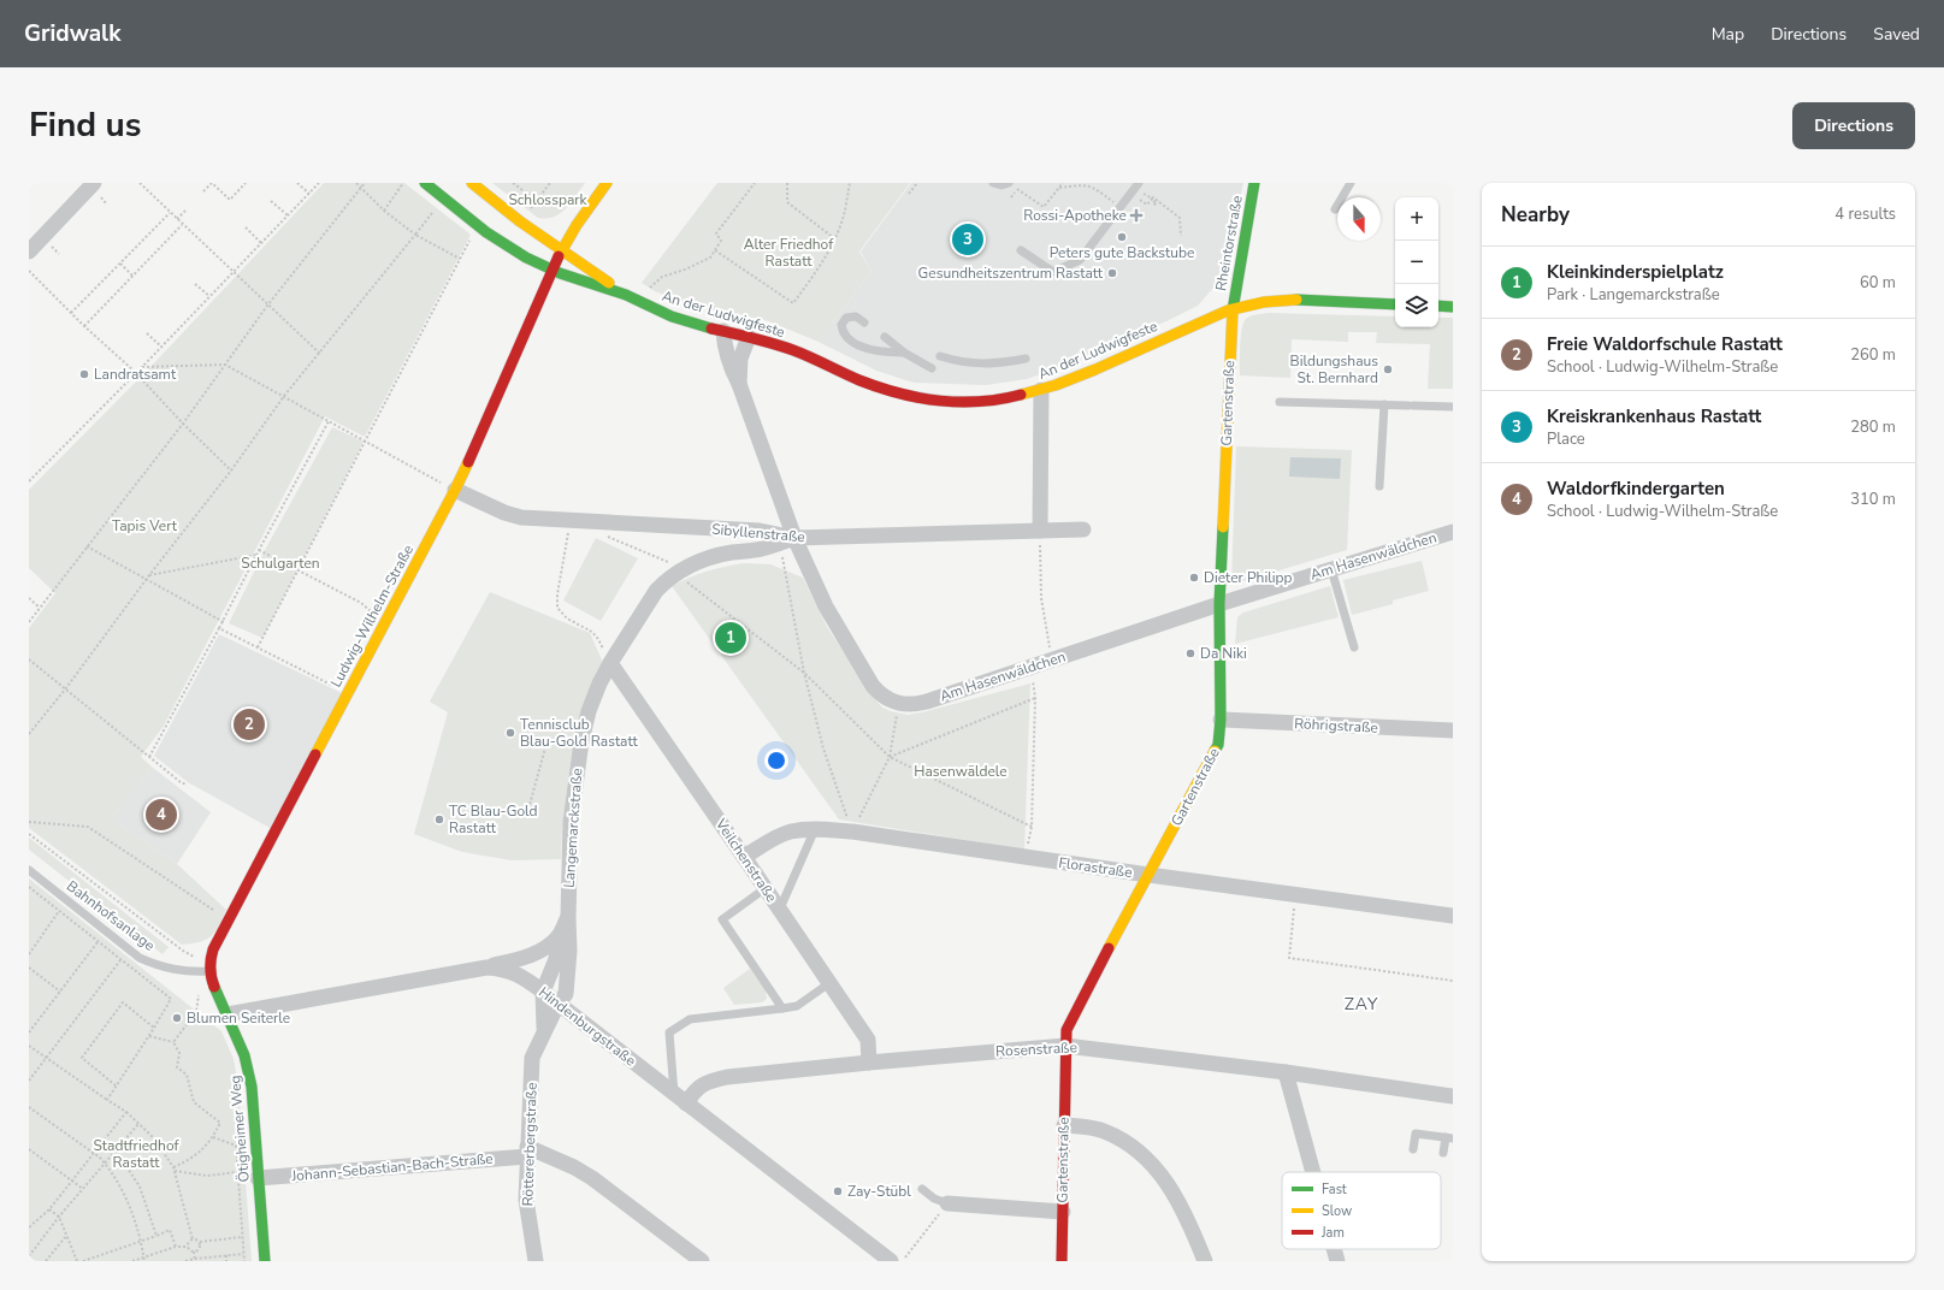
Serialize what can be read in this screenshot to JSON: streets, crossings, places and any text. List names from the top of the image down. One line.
{"streets":{"street":["Rheintorstraße","An der Ludwigfeste","Gartenstraße","Sibyllenstraße","Am Hasenwäldchen","Ludwig-Wilhelm-Straße","Röhrigstraße","Langemarckstraße","Veilchenstraße","Florastraße","Hindenburgstraße","Rosenstraße","Ötigheimer Weg","Röttererbergstraße","Johann-Sebastian-Bach-Straße"],"lane":["Bahnhofsanlage"]},"crossings":[["Rheintorstraße","An der Ludwigfeste"],["Rheintorstraße","Gartenstraße"],["An der Ludwigfeste","Gartenstraße"],["An der Ludwigfeste","Ludwig-Wilhelm-Straße"],["Gartenstraße","Am Hasenwäldchen"],["Gartenstraße","Röhrigstraße"],["Gartenstraße","Florastraße"],["Gartenstraße","Rosenstraße"],["Sibyllenstraße","Ludwig-Wilhelm-Straße"],["Sibyllenstraße","Langemarckstraße"],["Ludwig-Wilhelm-Straße","Bahnhofsanlage"],["Ludwig-Wilhelm-Straße","Ötigheimer Weg"],["Langemarckstraße","Veilchenstraße"],["Langemarckstraße","Hindenburgstraße"],["Langemarckstraße","Röttererbergstraße"],["Veilchenstraße","Florastraße"],["Veilchenstraße","Rosenstraße"],["Bahnhofsanlage","Ötigheimer Weg"],["Hindenburgstraße","Rosenstraße"],["Hindenburgstraße","Ötigheimer Weg"],["Hindenburgstraße","Röttererbergstraße"],["Ötigheimer Weg","Johann-Sebastian-Bach-Straße"],["Röttererbergstraße","Johann-Sebastian-Bach-Straße"]],"districts":["ZAY"],"parks":["Schlosspark","Alter Friedhof Rastatt","Tapis Vert","Schulgarten","Hasenwäldele","Stadtfriedhof Rastatt"],"places":{"health":["Rossi-Apotheke"],"other":["Peters gute Backstube","Gesundheitszentrum Rastatt","Bildungshaus St. Bernhard","Landratsamt","Dieter Philipp","Da Niki","Tennisclub Blau-Gold Rastatt","TC Blau-Gold Rastatt","Blumen Seiterle","Zay-Stübl"]},"legend":["Fast","Slow","Jam"],"north":"bottom","page":{"header":"Gridwalk","nav":["Map","Directions","Saved"],"title":"Find us","buttons":"Directions","heading":["Nearby","4 results"],"map_buttons":["+","−"],"pins":["3","1","2","4"],"list":[{"mark":"1","name":"Kleinkinderspielplatz","note":"Park · Langemarckstraße","value":"60 m"},{"mark":"2","name":"Freie Waldorfschule Rastatt","note":"School · Ludwig-Wilhelm-Straße","value":"260 m"},{"mark":"3","name":"Kreiskrankenhaus Rastatt","note":"Place","value":"280 m"},{"mark":"4","name":"Waldorfkindergarten","note":"School · Ludwig-Wilhelm-Straße","value":"310 m"}]}}
